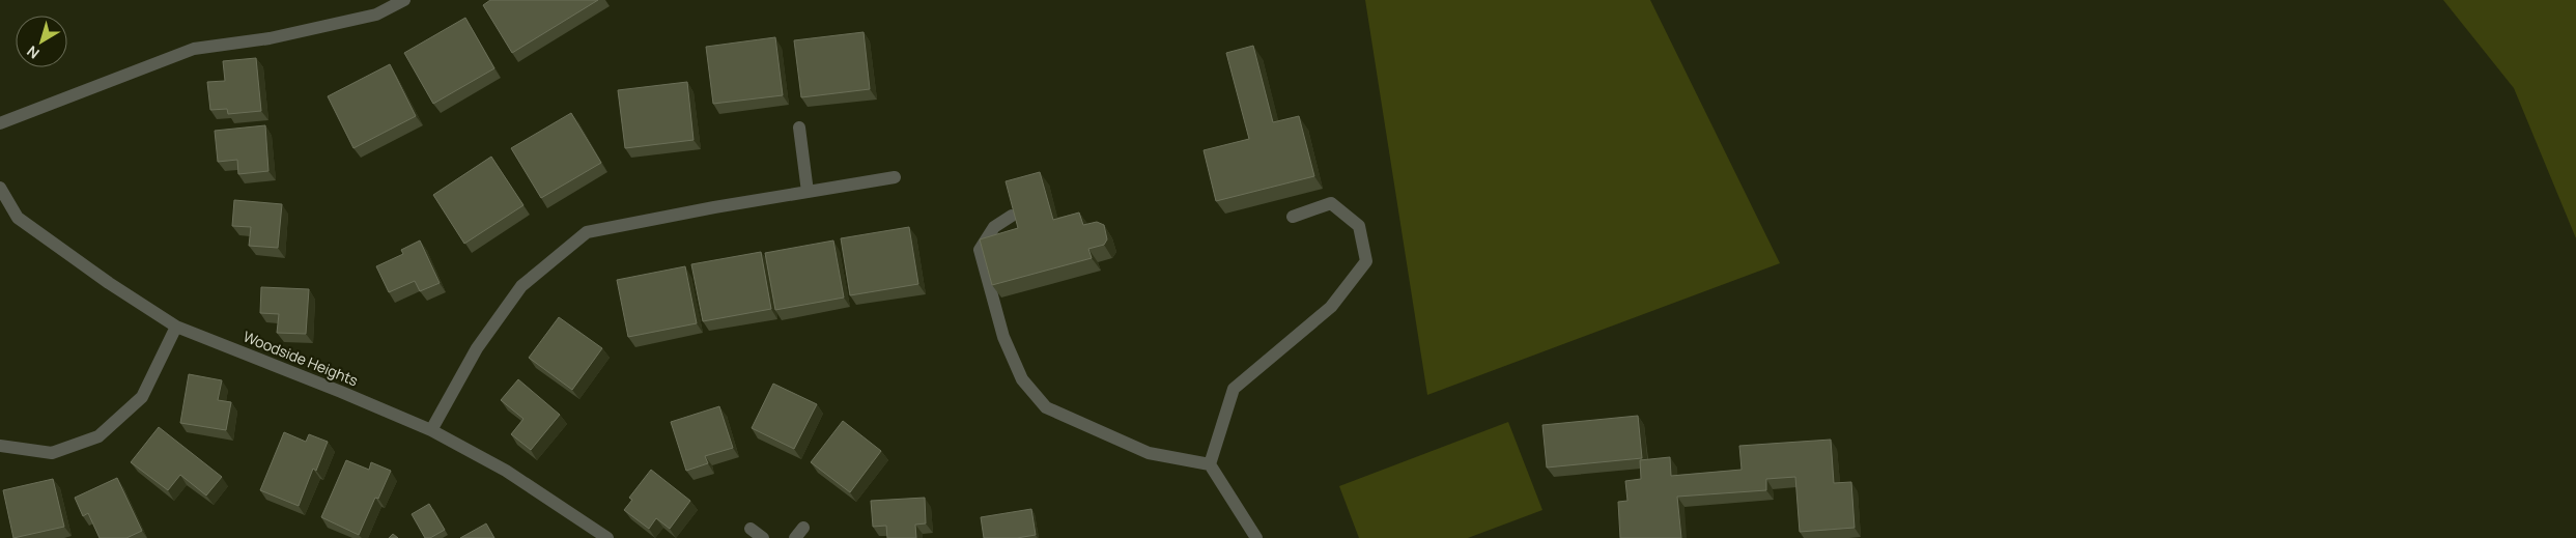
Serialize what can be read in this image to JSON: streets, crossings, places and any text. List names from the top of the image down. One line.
{"streets":{"street":["Woodside Heights"]},"north":"bottom left"}
